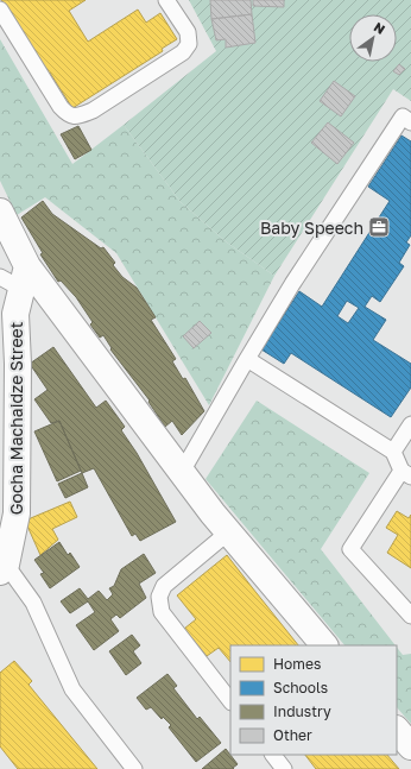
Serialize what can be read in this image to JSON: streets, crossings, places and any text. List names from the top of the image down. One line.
{"streets":{"street":["Gocha Machaidze Street"]},"places":{"office":["Baby Speech"]},"legend":["Homes","Schools","Industry","Other"],"north":"top right"}
